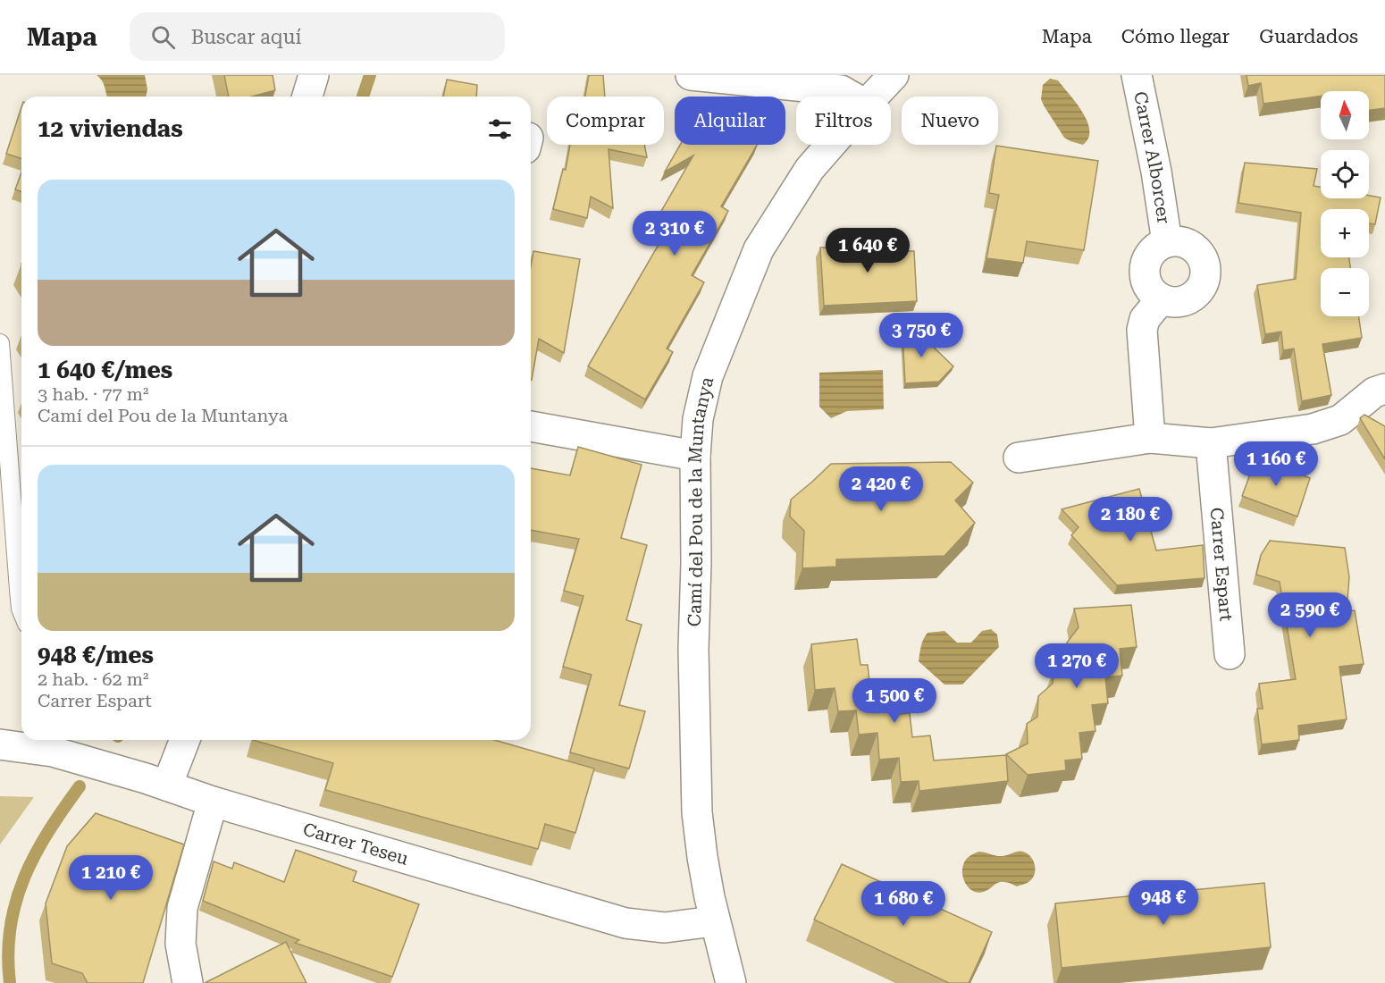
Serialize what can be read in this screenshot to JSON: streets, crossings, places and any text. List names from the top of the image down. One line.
{"streets":{"street":["Carrer Alborcer","Camí del Pou de la Muntanya","Carrer Espart","Carrer Teseu"]},"crossings":[["Camí del Pou de la Muntanya","Carrer Teseu"]],"north":"top","page":{"header":"Mapa","search":"Buscar aquí","nav":["Mapa","Cómo llegar","Guardados"],"map_buttons":["+","−"],"chip":["Comprar","Alquilar","Filtros","Nuevo"],"heading":"12 viviendas","list":[{"name":"1 640 €/mes","note":"3 hab. · 77 m² · Camí del Pou de la Muntanya"},{"name":"948 €/mes","note":"2 hab. · 62 m² · Carrer Espart"}],"price":["2 310 €","1 640 €","3 750 €","1 160 €","2 420 €","2 180 €","2 590 €","1 270 €","1 500 €","1 210 €","948 €","1 680 €"]}}
